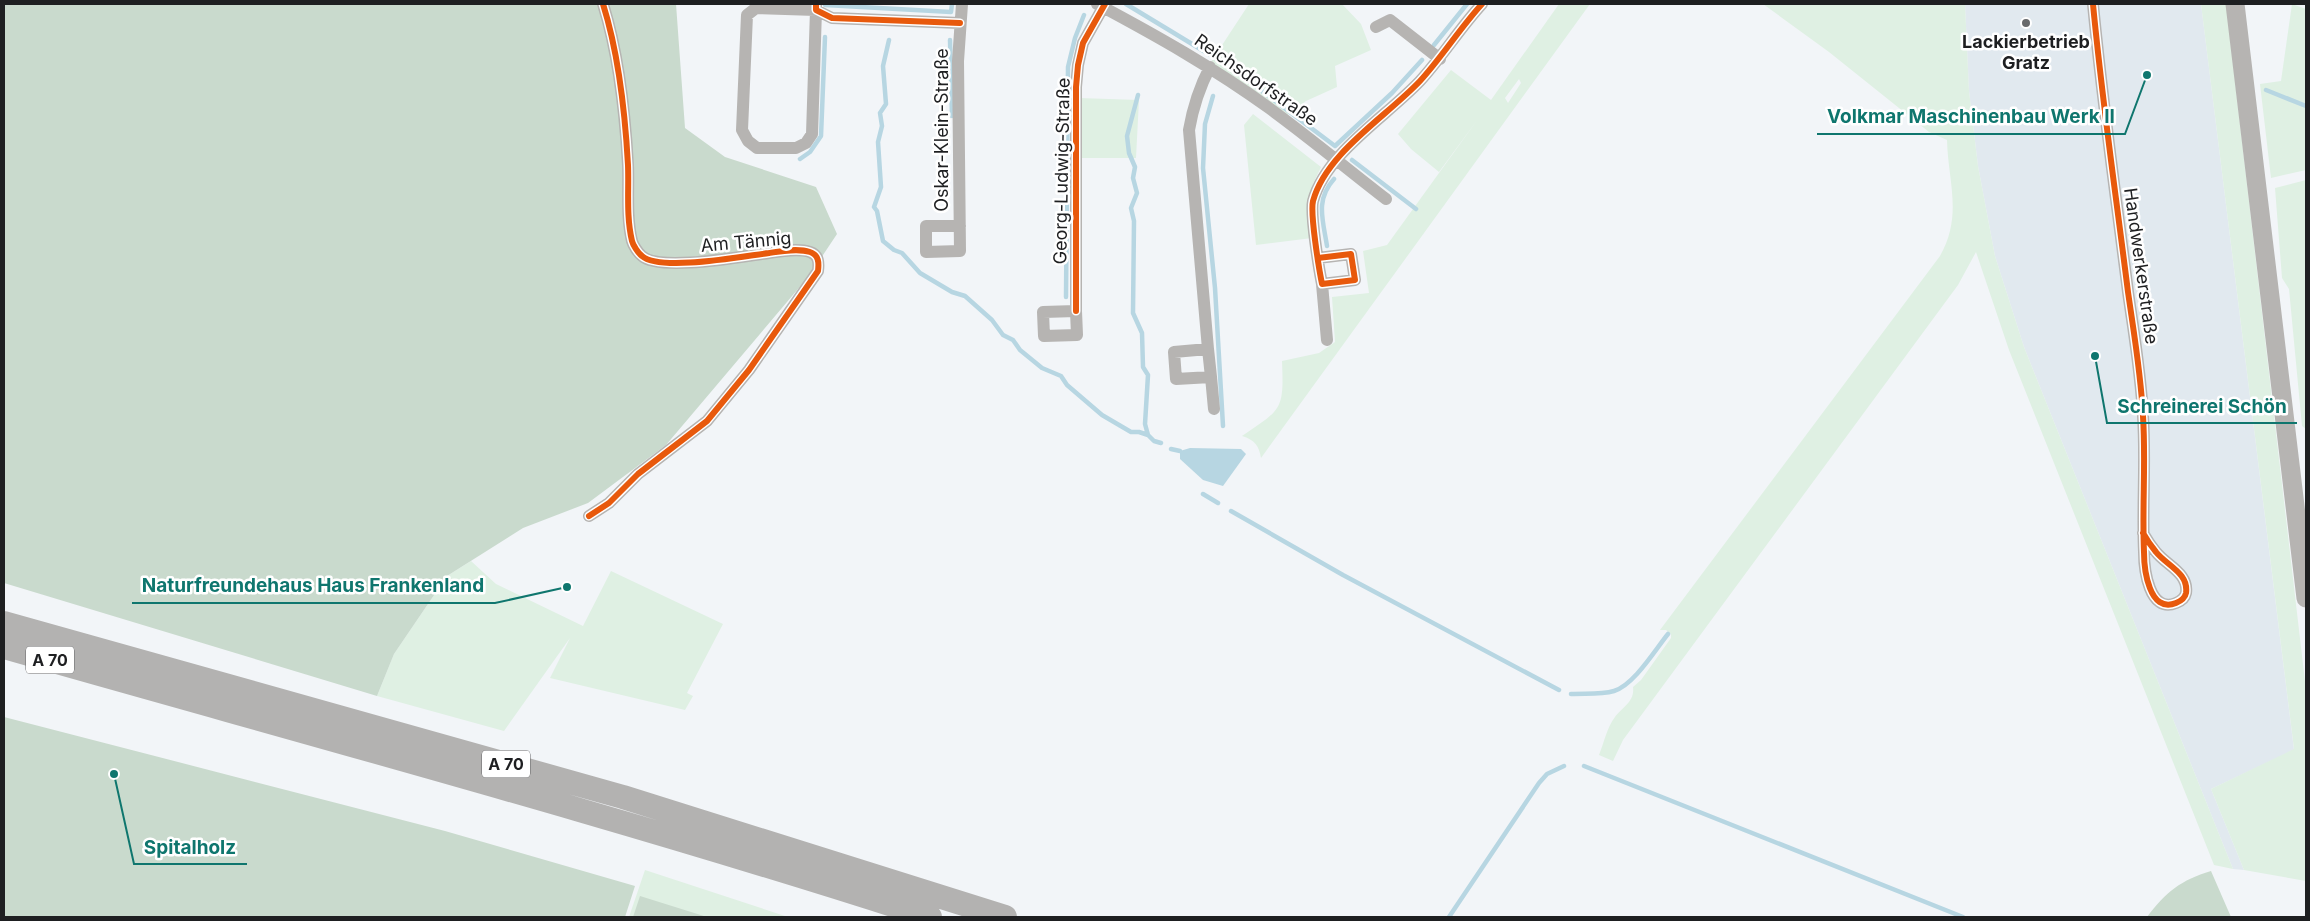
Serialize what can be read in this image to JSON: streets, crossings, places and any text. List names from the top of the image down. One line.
{"streets":{"highway":["A 70"],"street":["Reichsdorfstraße","Oskar-Klein-Straße","Georg-Ludwig-Straße","Am Tännig","Handwerkerstraße"]},"crossings":[["Reichsdorfstraße","Georg-Ludwig-Straße"]],"places":["Lackierbetrieb Gratz","Volkmar Maschinenbau Werk II","Schreinerei Schön","Naturfreundehaus Haus Frankenland","Spitalholz"]}
